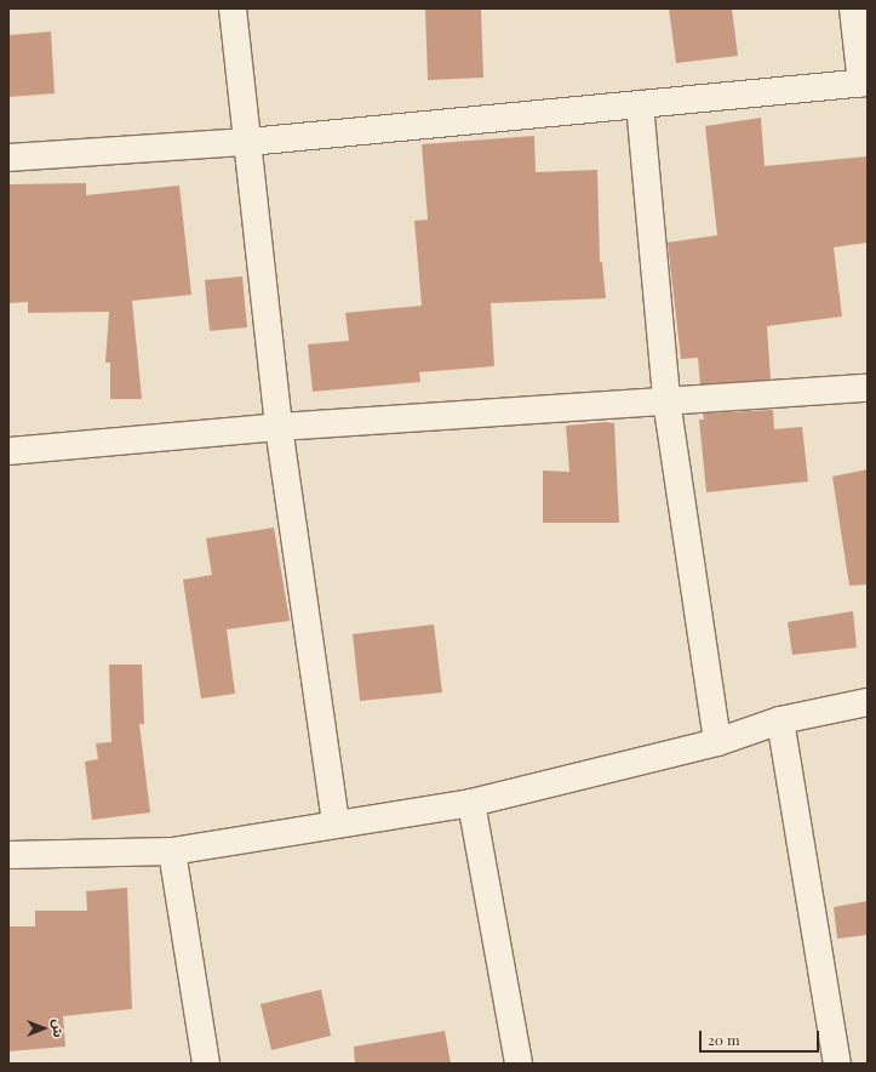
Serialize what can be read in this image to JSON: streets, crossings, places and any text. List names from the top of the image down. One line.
{"scale_bar":"20 m","north":"right"}
